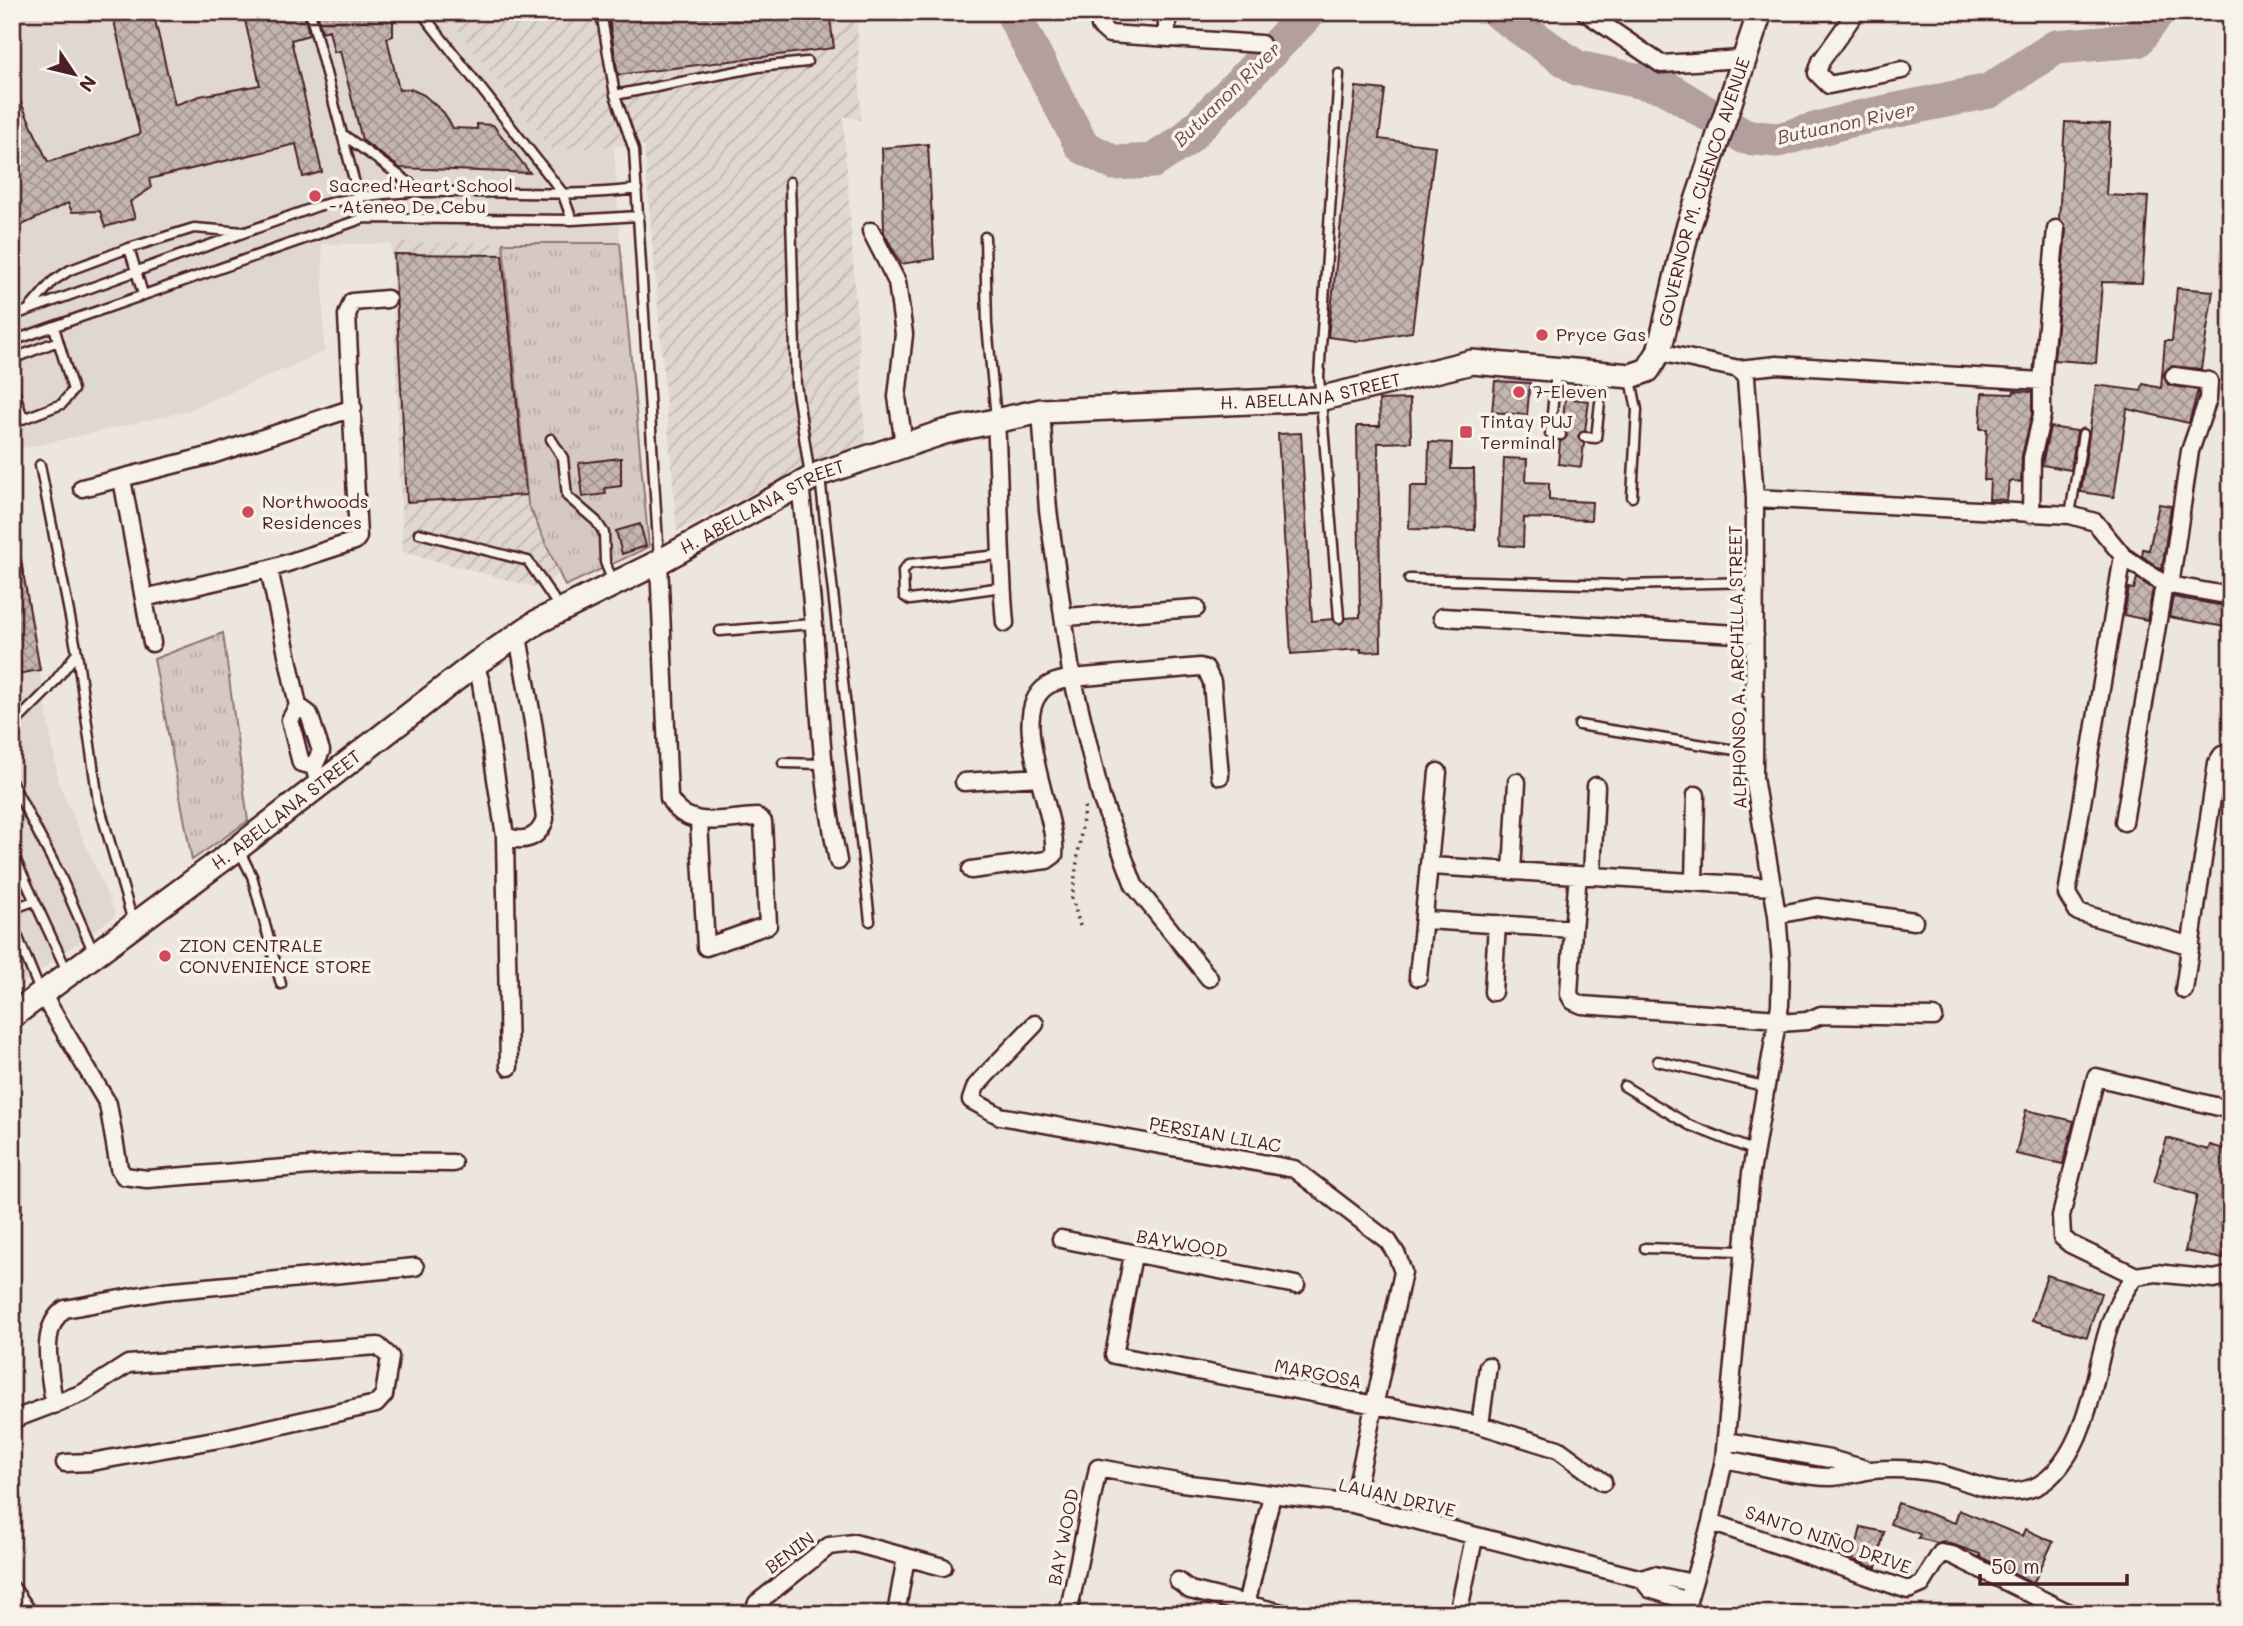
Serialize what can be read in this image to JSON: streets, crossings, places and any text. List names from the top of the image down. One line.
{"streets":{"main road":["GOVERNOR M. CUENCO AVENUE","H. ABELLANA STREET"],"street":["ALPHONSO A. ARCHILLA STREET","PERSIAN LILAC","BAYWOOD","MARGOSA","LAUAN DRIVE","BAY WOOD","SANTO NIÑO DRIVE","BENIN"]},"crossings":[["GOVERNOR M. CUENCO AVENUE","H. ABELLANA STREET"],["PERSIAN LILAC","MARGOSA"],["PERSIAN LILAC","LAUAN DRIVE"],["BAYWOOD","MARGOSA"],["LAUAN DRIVE","BAY WOOD"]],"water":["Butuanon River"],"places":{"other":["Sacred Heart School - Ateneo De Cebu","Pryce Gas","7-Eleven","Northwoods Residences","ZION CENTRALE CONVENIENCE STORE"],"transit":["Tintay PUJ Terminal"]},"scale_bar":"50 m","north":"bottom right"}
